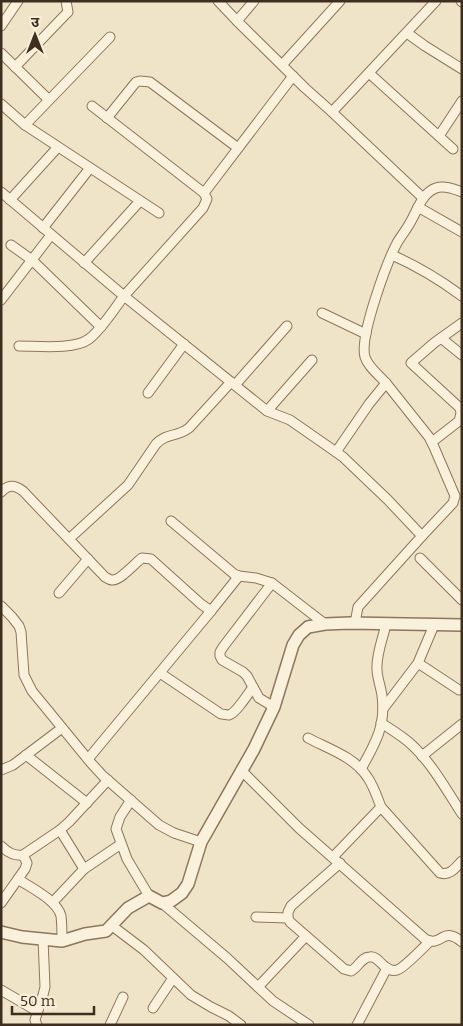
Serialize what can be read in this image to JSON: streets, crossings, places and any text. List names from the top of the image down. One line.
{"scale_bar":"50 m","north":"top"}
